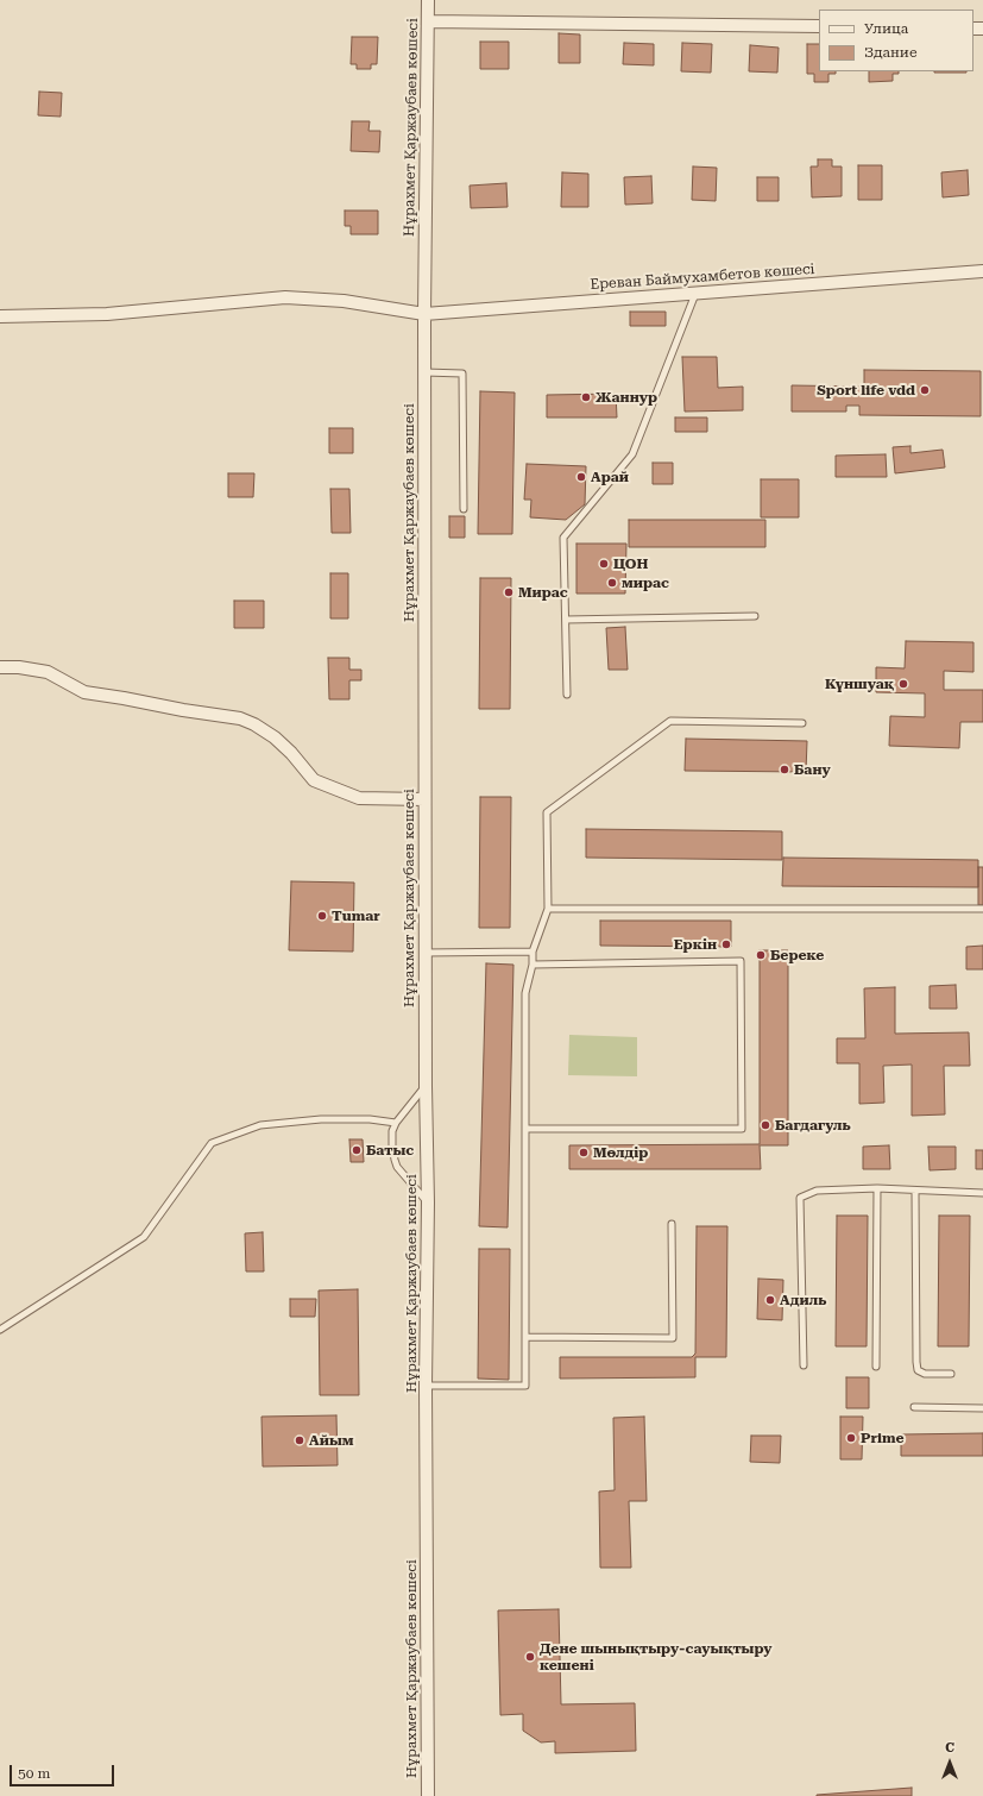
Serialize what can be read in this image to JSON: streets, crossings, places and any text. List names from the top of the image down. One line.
{"streets":{"street":["Нұрахмет Қаржаубаев көшесі","Ереван Баймухамбетов көшесі"]},"crossings":[["Нұрахмет Қаржаубаев көшесі","Ереван Баймухамбетов көшесі"]],"places":["Sport life vdd","Жаннур","Арай","ЦОН","мирас","Мирас","Күншуақ","Бану","Tumar","Еркін","Береке","Багдагуль","Батыс","Мөлдір","Адиль","Prime","Айым","Дене шынықтыру-сауықтыру кешені"],"legend":["Улица","Здание"],"scale_bar":"50 m","north":"top"}
